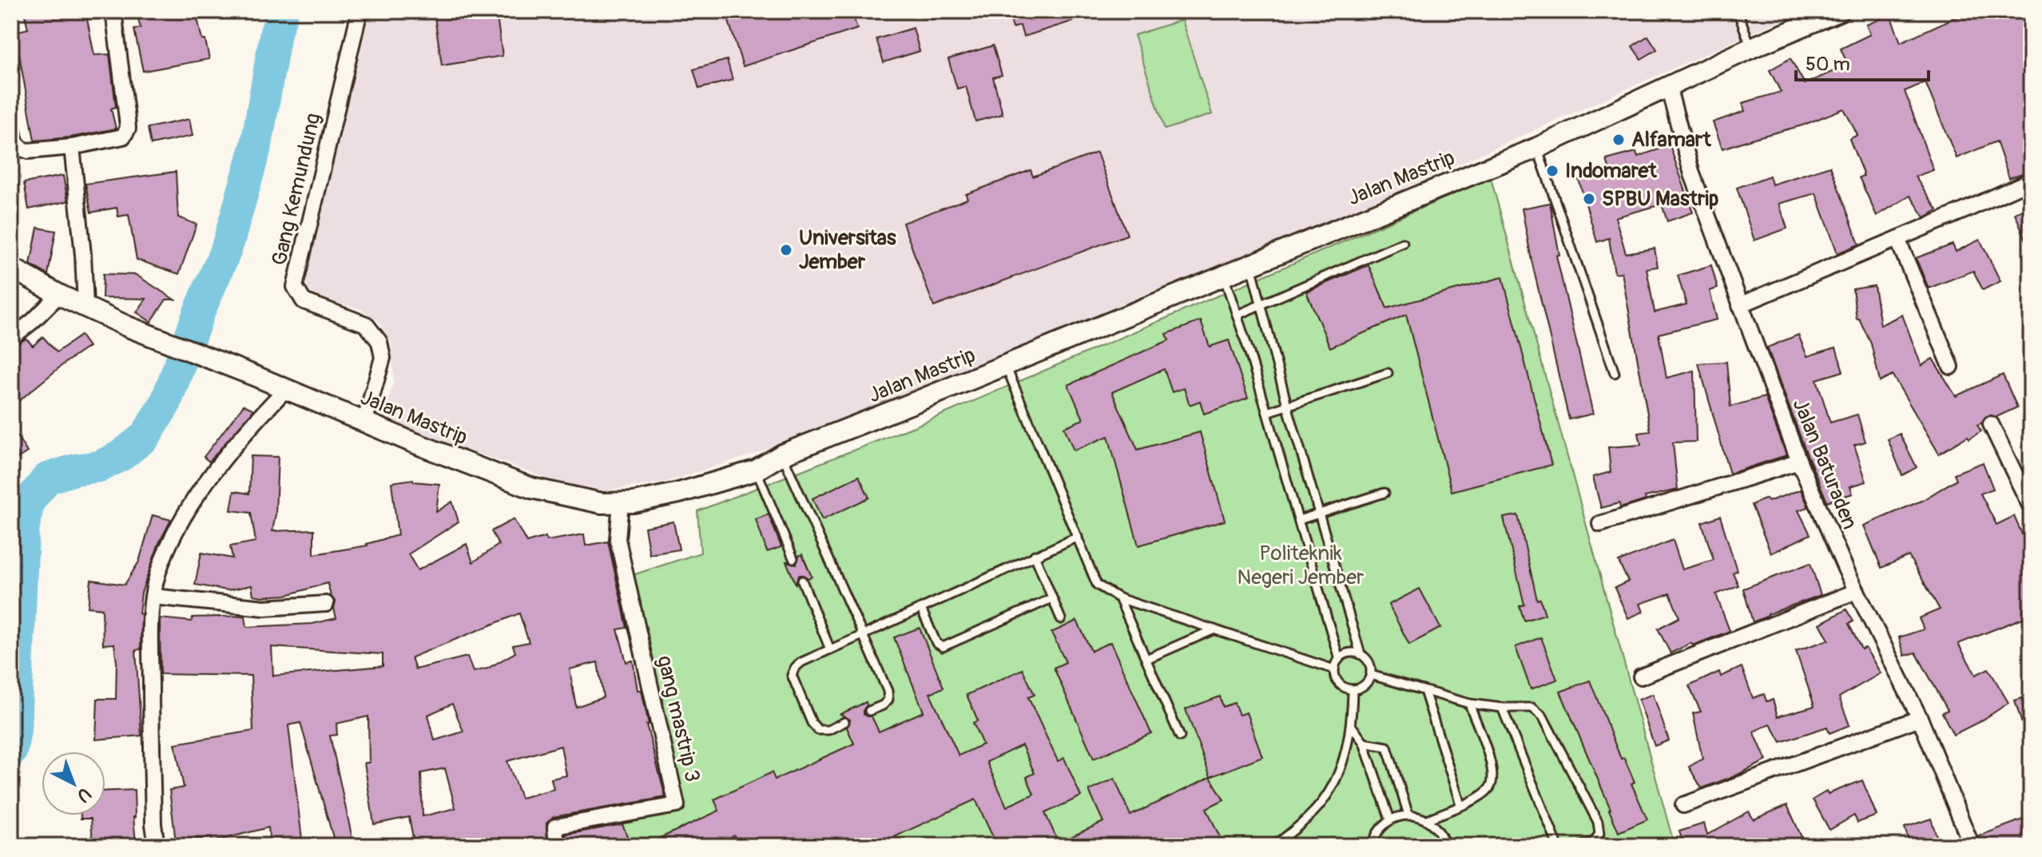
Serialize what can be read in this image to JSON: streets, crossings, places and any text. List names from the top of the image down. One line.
{"streets":{"main road":["Jalan Mastrip"],"street":["Gang Kemundung","Jalan Baturaden","gang mastrip 3"]},"crossings":[["Jalan Mastrip","Gang Kemundung"],["Jalan Mastrip","Jalan Baturaden"],["Jalan Mastrip","gang mastrip 3"]],"parks":["Politeknik Negeri Jember"],"places":["Alfamart","Indomaret","SPBU Mastrip","Universitas Jember"],"scale_bar":"50 m","north":"bottom right"}
